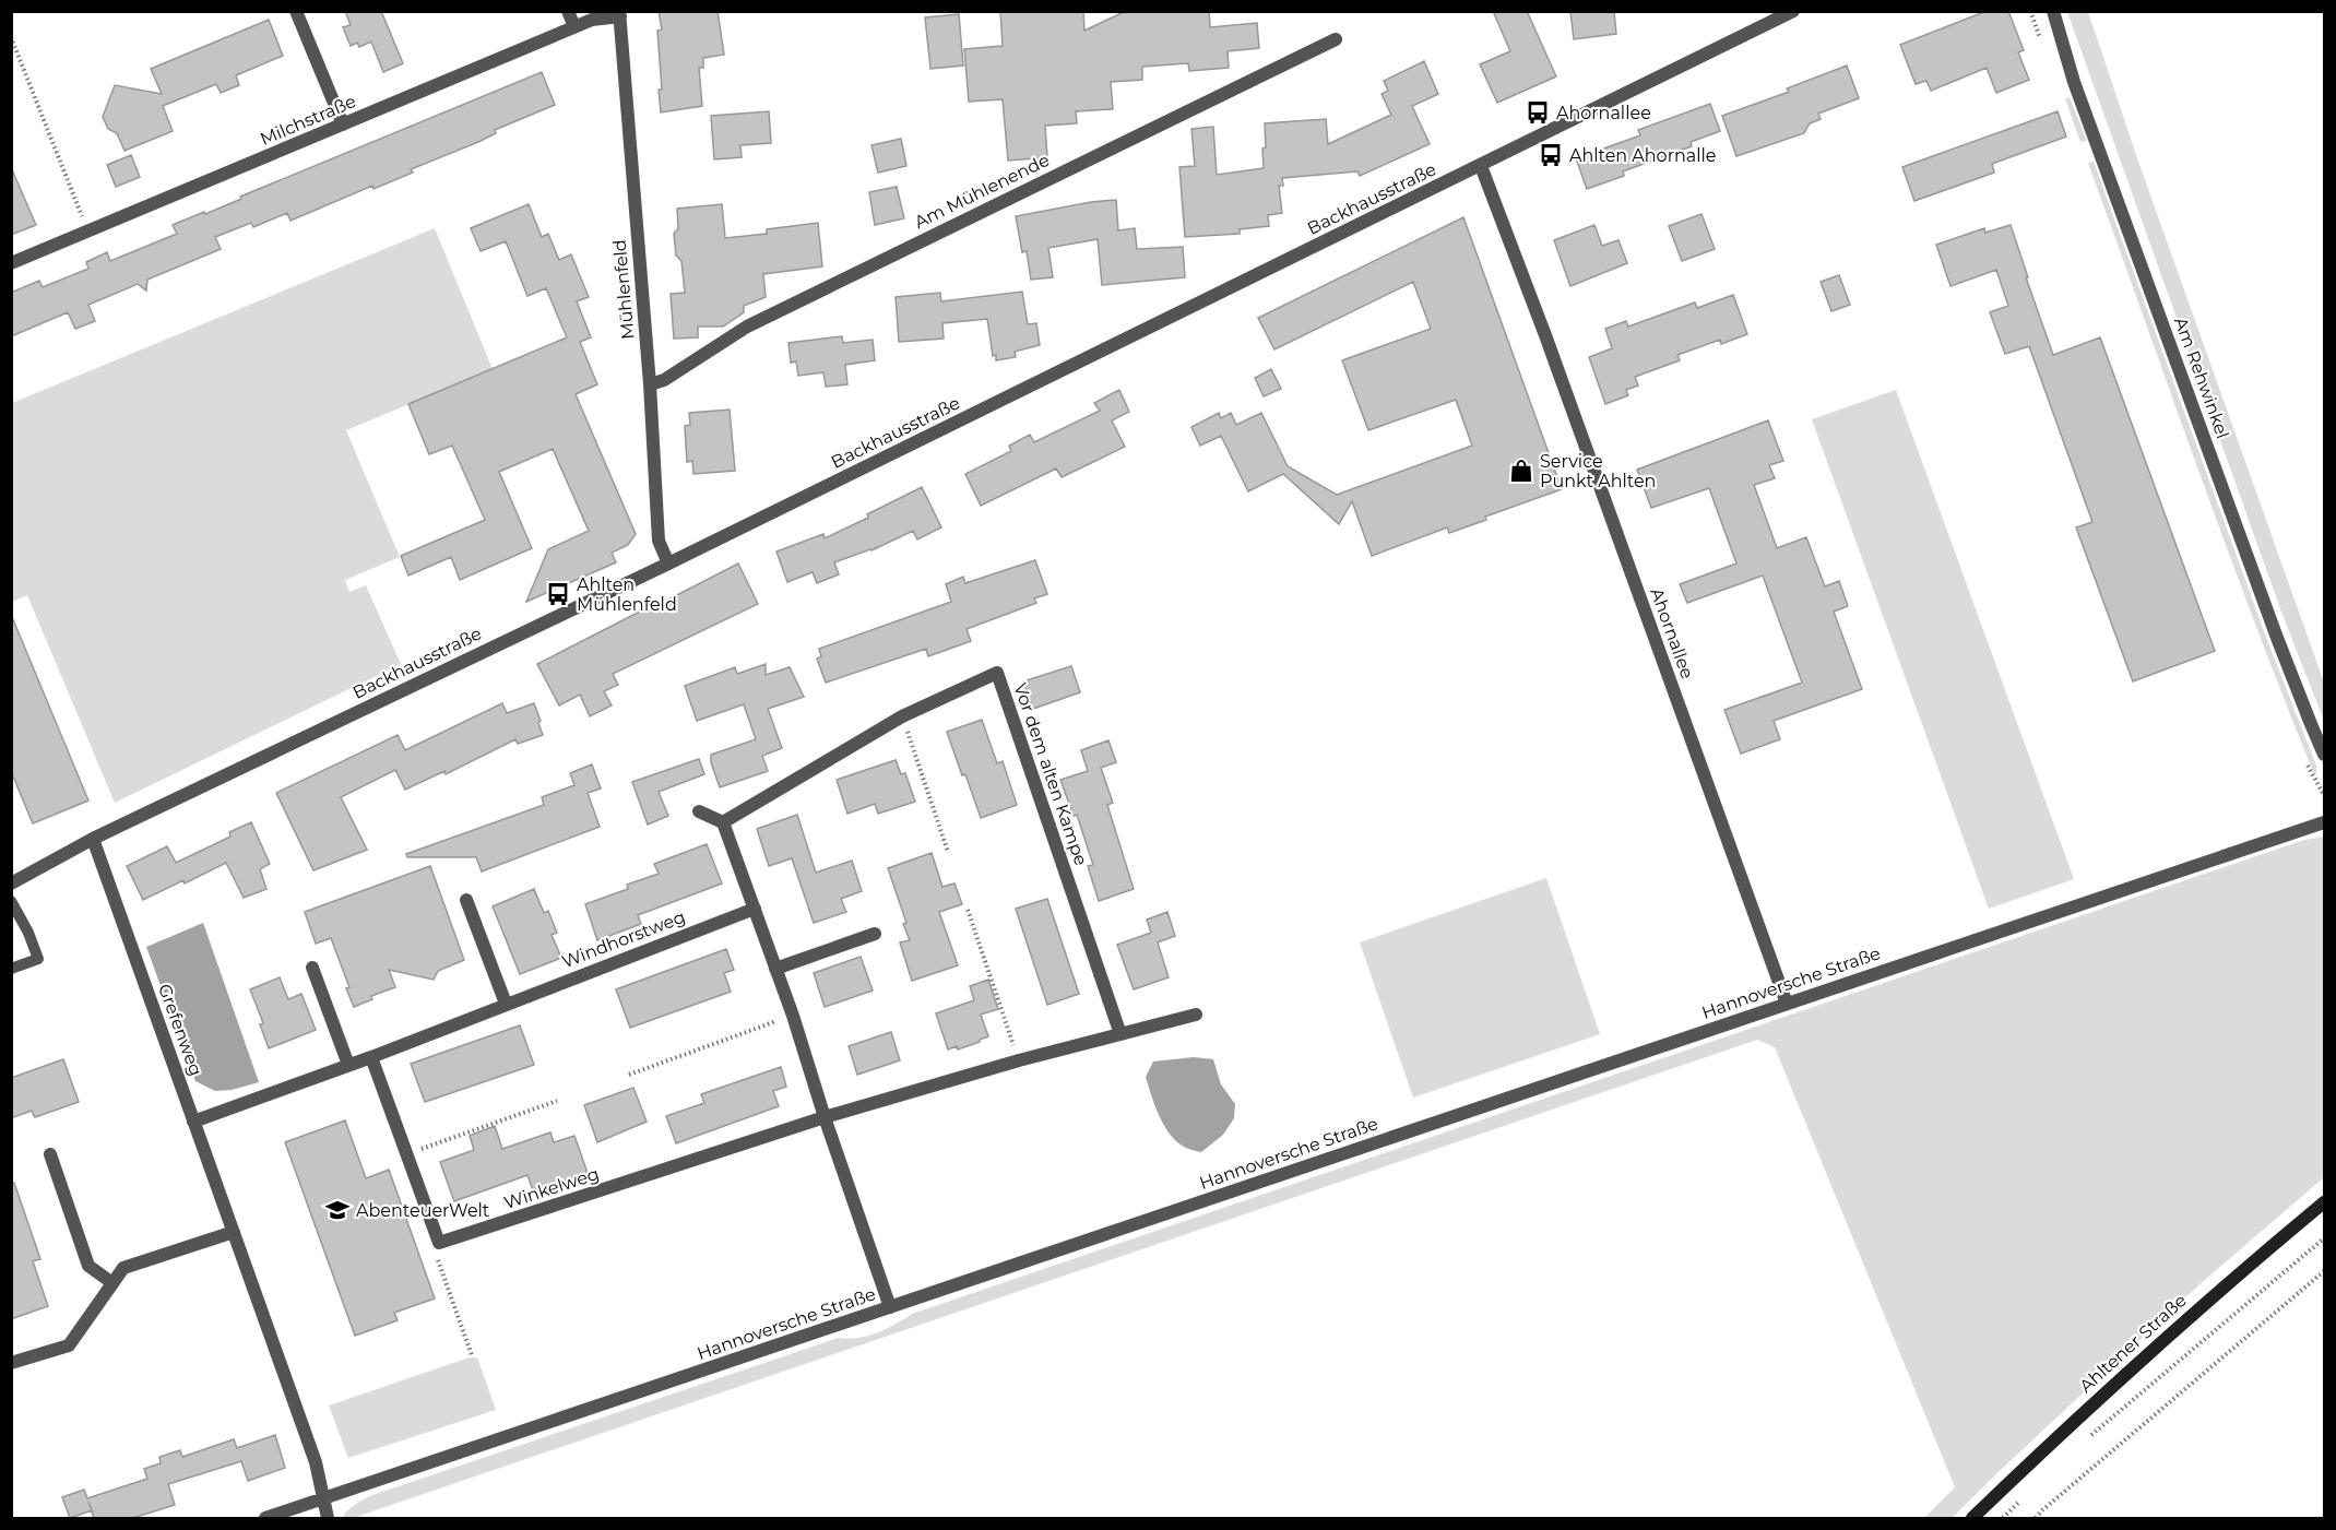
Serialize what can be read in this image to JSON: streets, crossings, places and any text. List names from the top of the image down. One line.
{"streets":{"main road":["Ahltener Straße"],"street":["Milchstraße","Am Mühlenende","Backhausstraße","Mühlenfeld","Am Rehwinkel","Ahornallee","Vor dem alten Kampe","Windhorstweg","Hannoversche Straße","Grefenweg","Winkelweg"]},"crossings":[["Milchstraße","Mühlenfeld"],["Am Mühlenende","Mühlenfeld"],["Backhausstraße","Mühlenfeld"],["Backhausstraße","Ahornallee"],["Backhausstraße","Grefenweg"],["Ahornallee","Hannoversche Straße"],["Windhorstweg","Grefenweg"],["Hannoversche Straße","Grefenweg"]],"places":{"bus stop":["Ahornallee","Ahlten Ahornalle","Ahlten Mühlenfeld"],"shop":["Service Punkt Ahlten"],"school or university":["AbenteuerWelt"]}}
